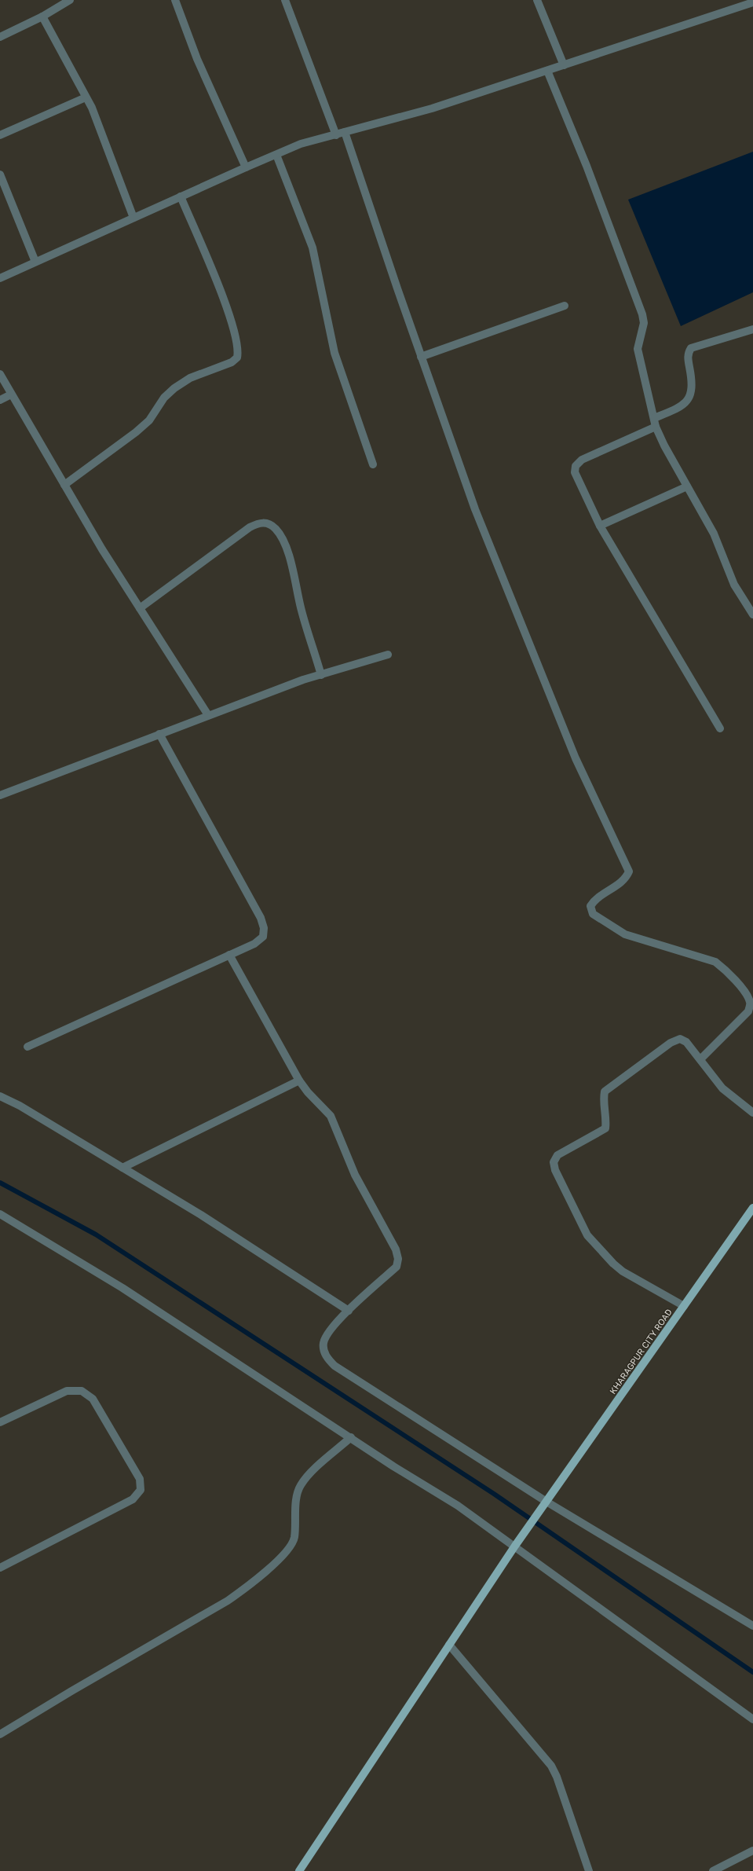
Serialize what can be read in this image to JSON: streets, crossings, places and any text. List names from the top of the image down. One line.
{"streets":{"main road":["KHARAGPUR CITY ROAD"]}}
